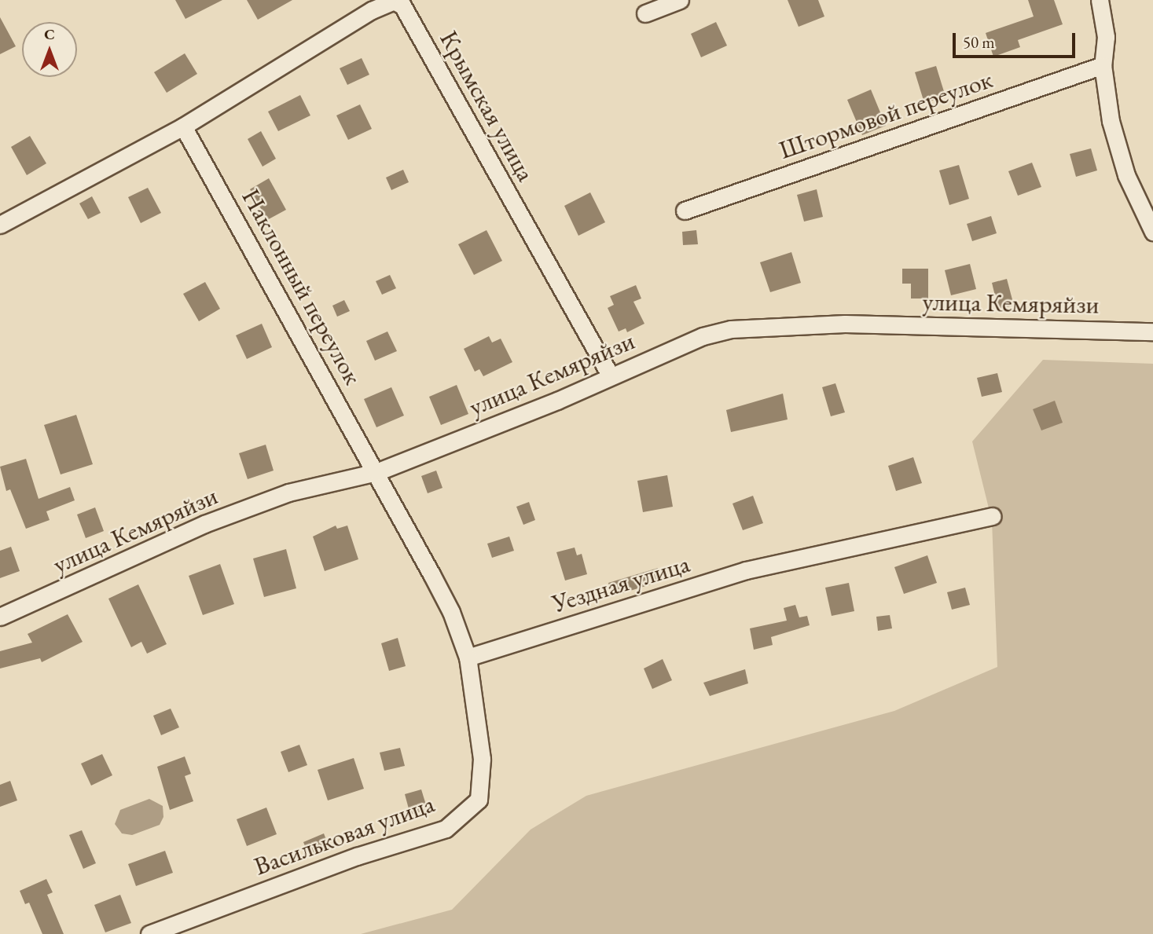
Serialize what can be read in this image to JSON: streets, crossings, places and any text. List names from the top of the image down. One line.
{"streets":{"street":["Крымская улица","Штормовой переулок","Наклонный переулок","улица Кемяряйзи","Уездная улица","Васильковая улица"]},"crossings":[["Крымская улица","Наклонный переулок"],["Крымская улица","улица Кемяряйзи"],["Наклонный переулок","улица Кемяряйзи"],["Уездная улица","Васильковая улица"]],"scale_bar":"50 m","north":"top"}
